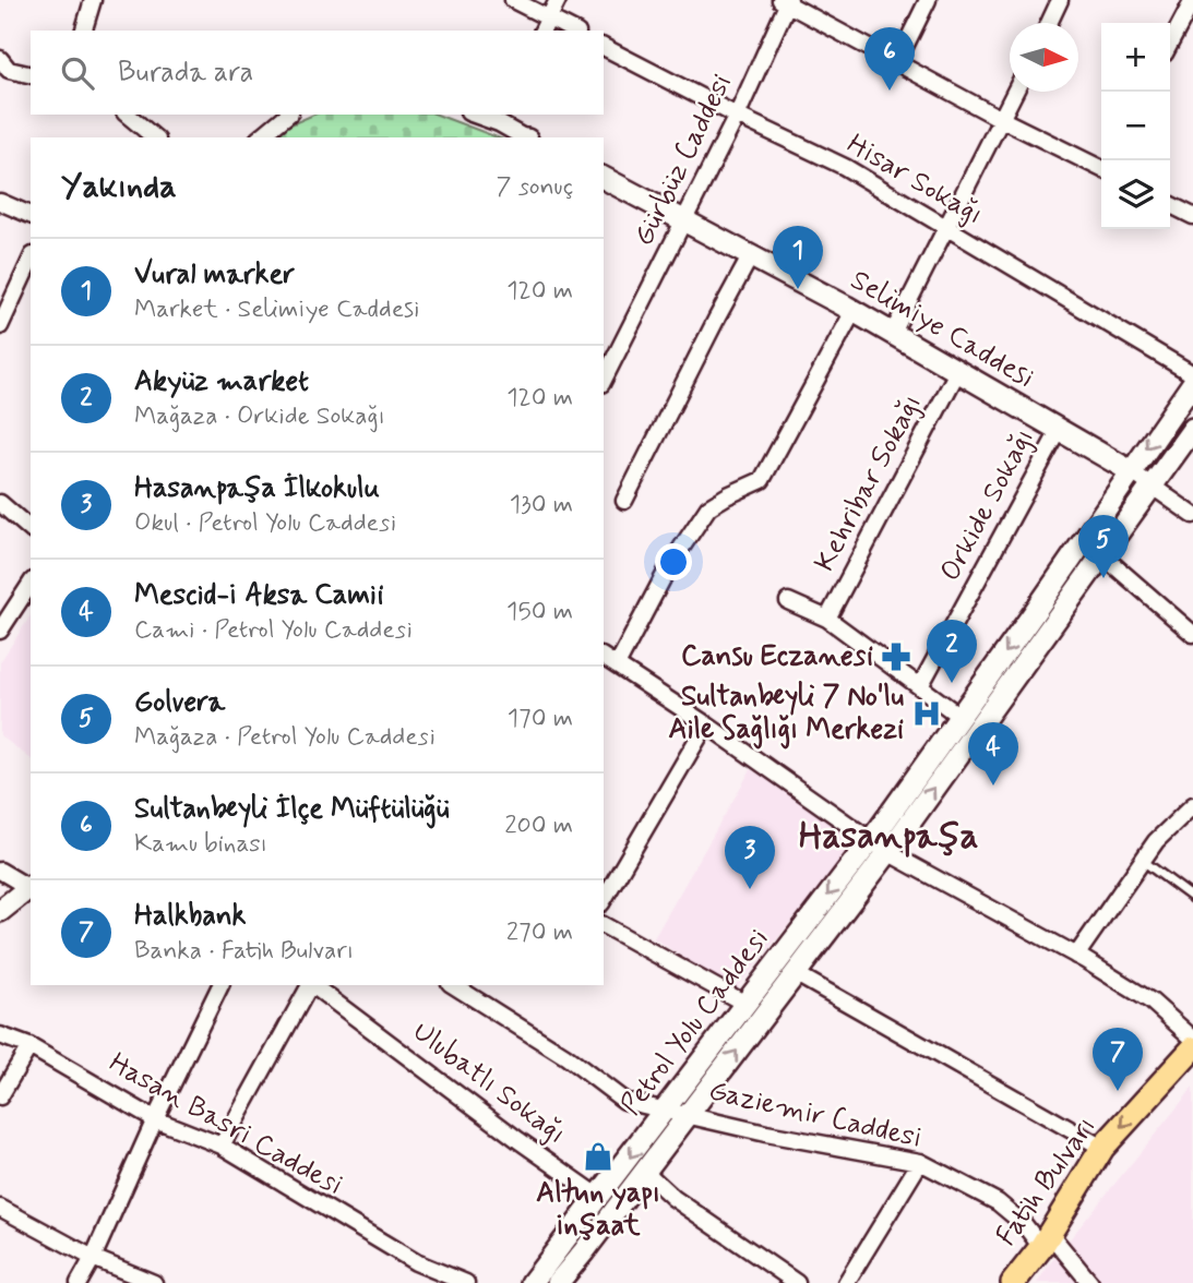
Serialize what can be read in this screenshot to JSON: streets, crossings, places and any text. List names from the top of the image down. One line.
{"streets":{"main road":["Selimiye Caddesi","Petrol Yolu Caddesi","Fatih Bulvarı"],"street":["Gürbüz Caddesi","Hisar Sokağı","Kehribar Sokağı","Orkide Sokağı","Ulubatlı Sokağı","Gaziemir Caddesi","Hasan Basri Caddesi"]},"crossings":[["Gürbüz Caddesi","Hisar Sokağı"],["Gürbüz Caddesi","Selimiye Caddesi"],["Selimiye Caddesi","Kehribar Sokağı"],["Selimiye Caddesi","Orkide Sokağı"],["Selimiye Caddesi","Petrol Yolu Caddesi"],["Petrol Yolu Caddesi","Ulubatlı Sokağı"],["Petrol Yolu Caddesi","Gaziemir Caddesi"],["Gaziemir Caddesi","Fatih Bulvarı"]],"one_way":["Fatih Bulvarı"],"districts":["Hasanpaşa"],"places":{"pharmacy":["Cansu Eczanesi"],"hospital":["Sultanbeyli 7 No'lu Aile Sağlığı Merkezi"],"shop":["Altun yapı inşaat"]},"north":"right","page":{"map_buttons":["+","−"],"pins":["6","1","5","2","4","3","7"],"search":"Burada ara","heading":["Yakında","7 sonuç"],"list":[{"mark":"1","name":"Vural marker","note":"Market · Selimiye Caddesi","value":"120 m"},{"mark":"2","name":"Akyüz market","note":"Mağaza · Orkide Sokağı","value":"120 m"},{"mark":"3","name":"Hasanpaşa İlkokulu","note":"Okul · Petrol Yolu Caddesi","value":"130 m"},{"mark":"4","name":"Mescid-i Aksa Camii","note":"Cami · Petrol Yolu Caddesi","value":"150 m"},{"mark":"5","name":"Golvera","note":"Mağaza · Petrol Yolu Caddesi","value":"170 m"},{"mark":"6","name":"Sultanbeyli İlçe Müftülüğü","note":"Kamu binası","value":"200 m"},{"mark":"7","name":"Halkbank","note":"Banka · Fatih Bulvarı","value":"270 m"}]}}
